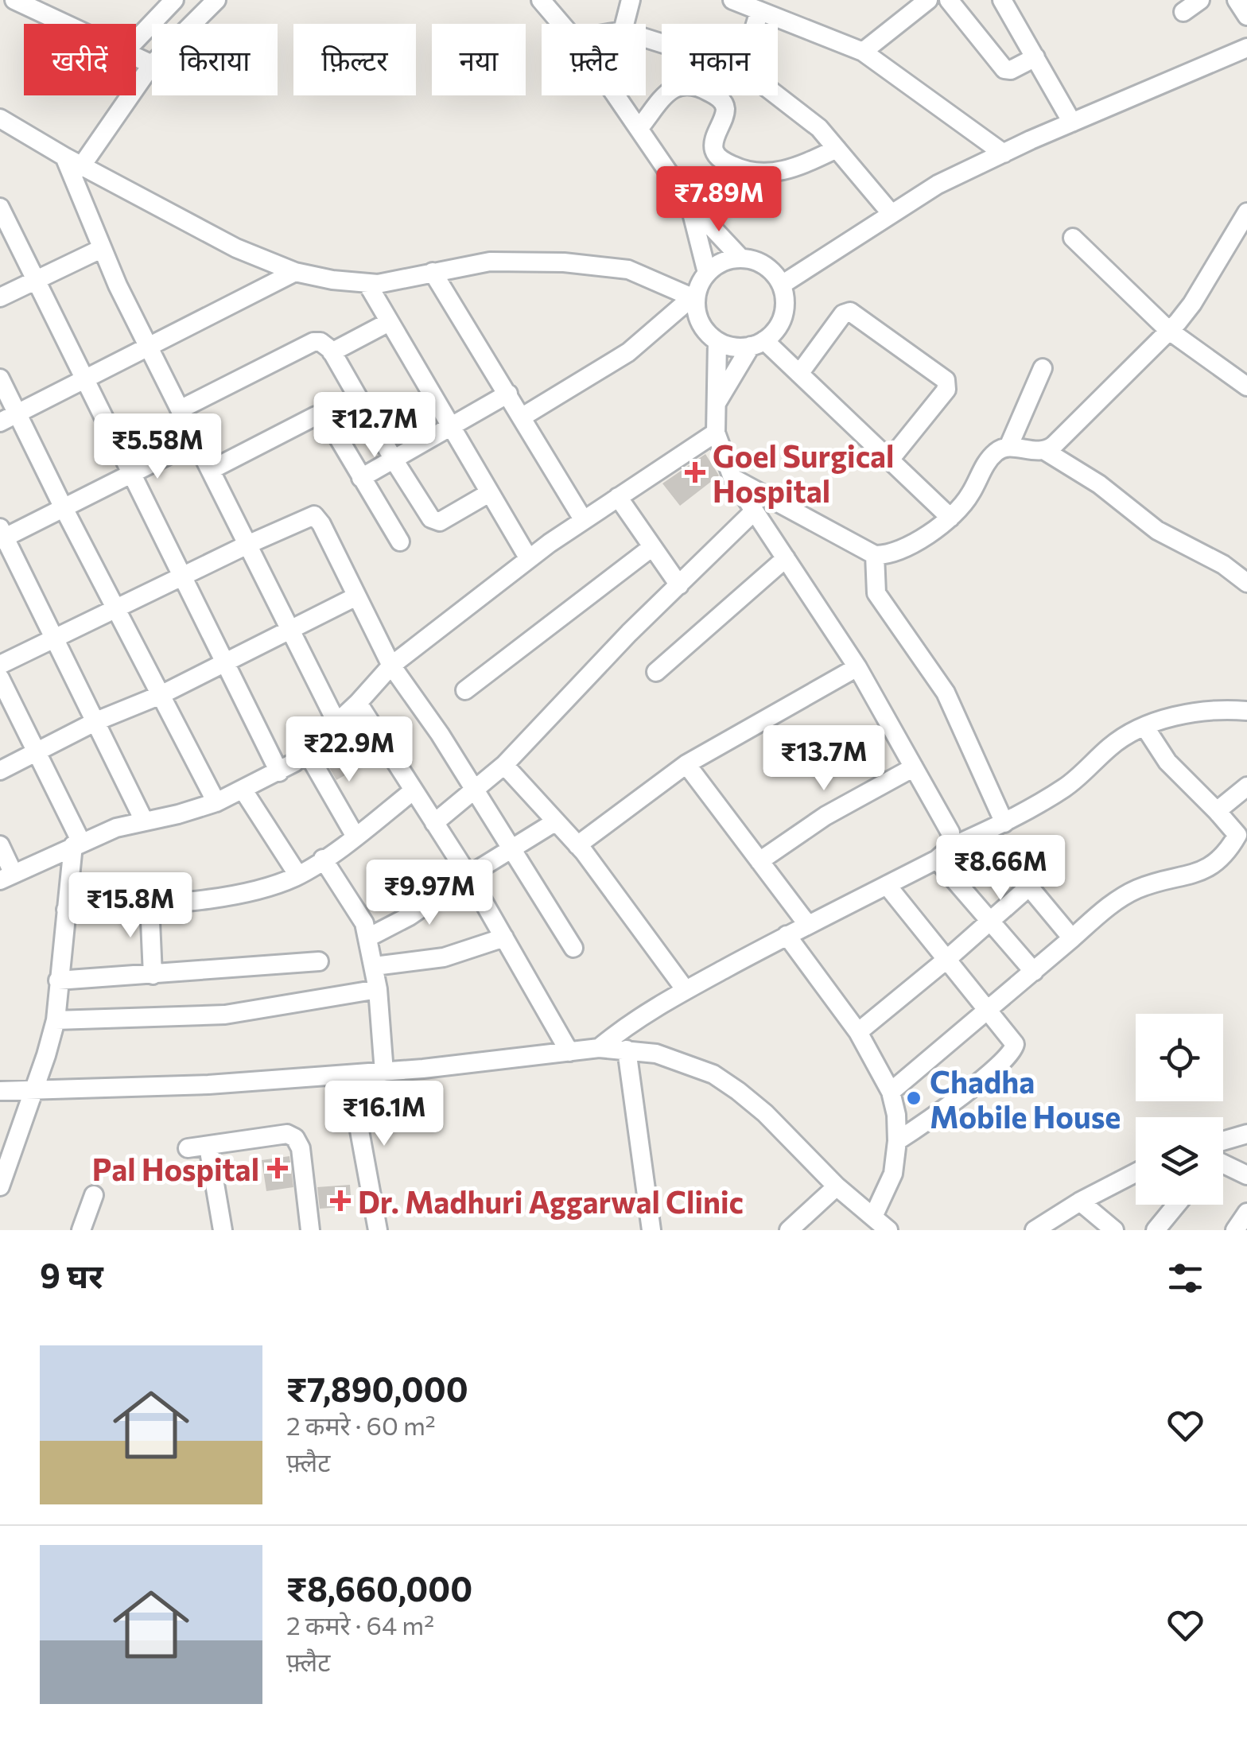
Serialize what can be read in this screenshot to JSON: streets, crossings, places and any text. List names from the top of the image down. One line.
{"places":{"health":["Goel Surgical Hospital","Pal Hospital","Dr. Madhuri Aggarwal Clinic"],"other":["Chadha Mobile House"]},"page":{"chip":["खरीदें","किराया","फ़िल्टर","नया","फ़्लैट","मकान"],"price":["₹7.89M","₹12.7M","₹5.58M","₹22.9M","₹13.7M","₹8.66M","₹9.97M","₹15.8M","₹16.1M"],"heading":"9 घर","list":[{"name":"₹7,890,000","note":"2 कमरे · 60 m² · फ़्लैट"},{"name":"₹8,660,000","note":"2 कमरे · 64 m² · फ़्लैट"}]}}
